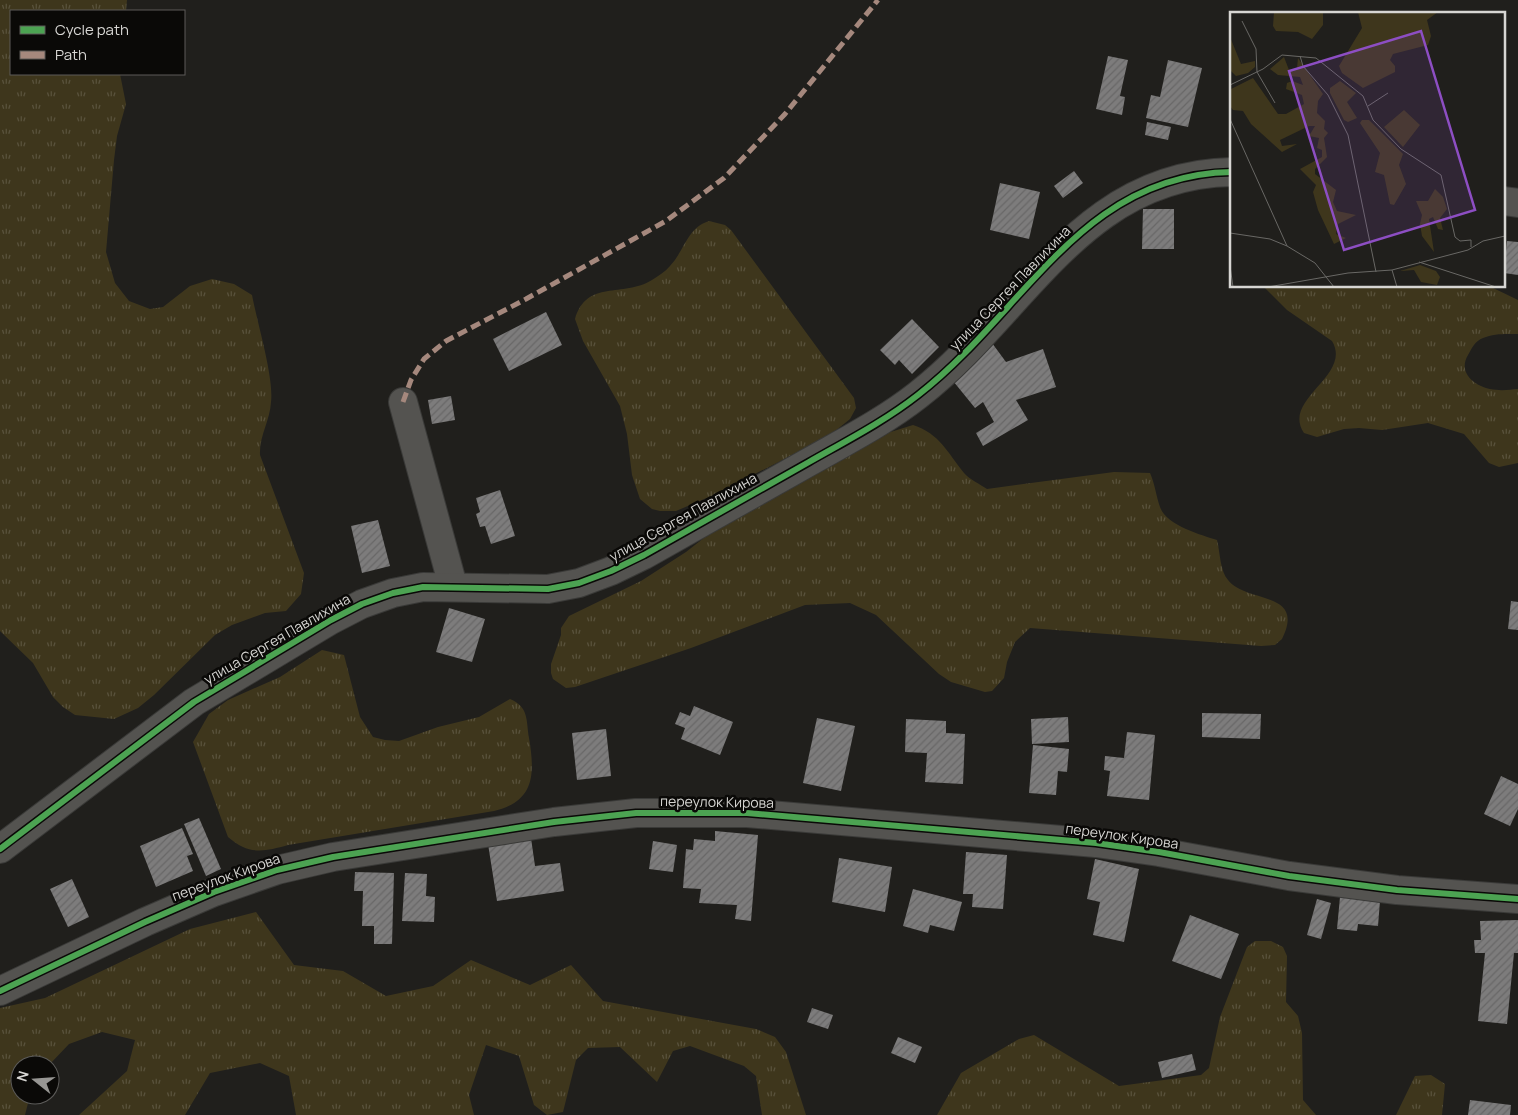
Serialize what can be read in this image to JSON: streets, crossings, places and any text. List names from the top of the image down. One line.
{"streets":{"street":["улица Сергея Павлихина","переулок Кирова"]},"legend":["Cycle path","Path"],"north":"left"}
